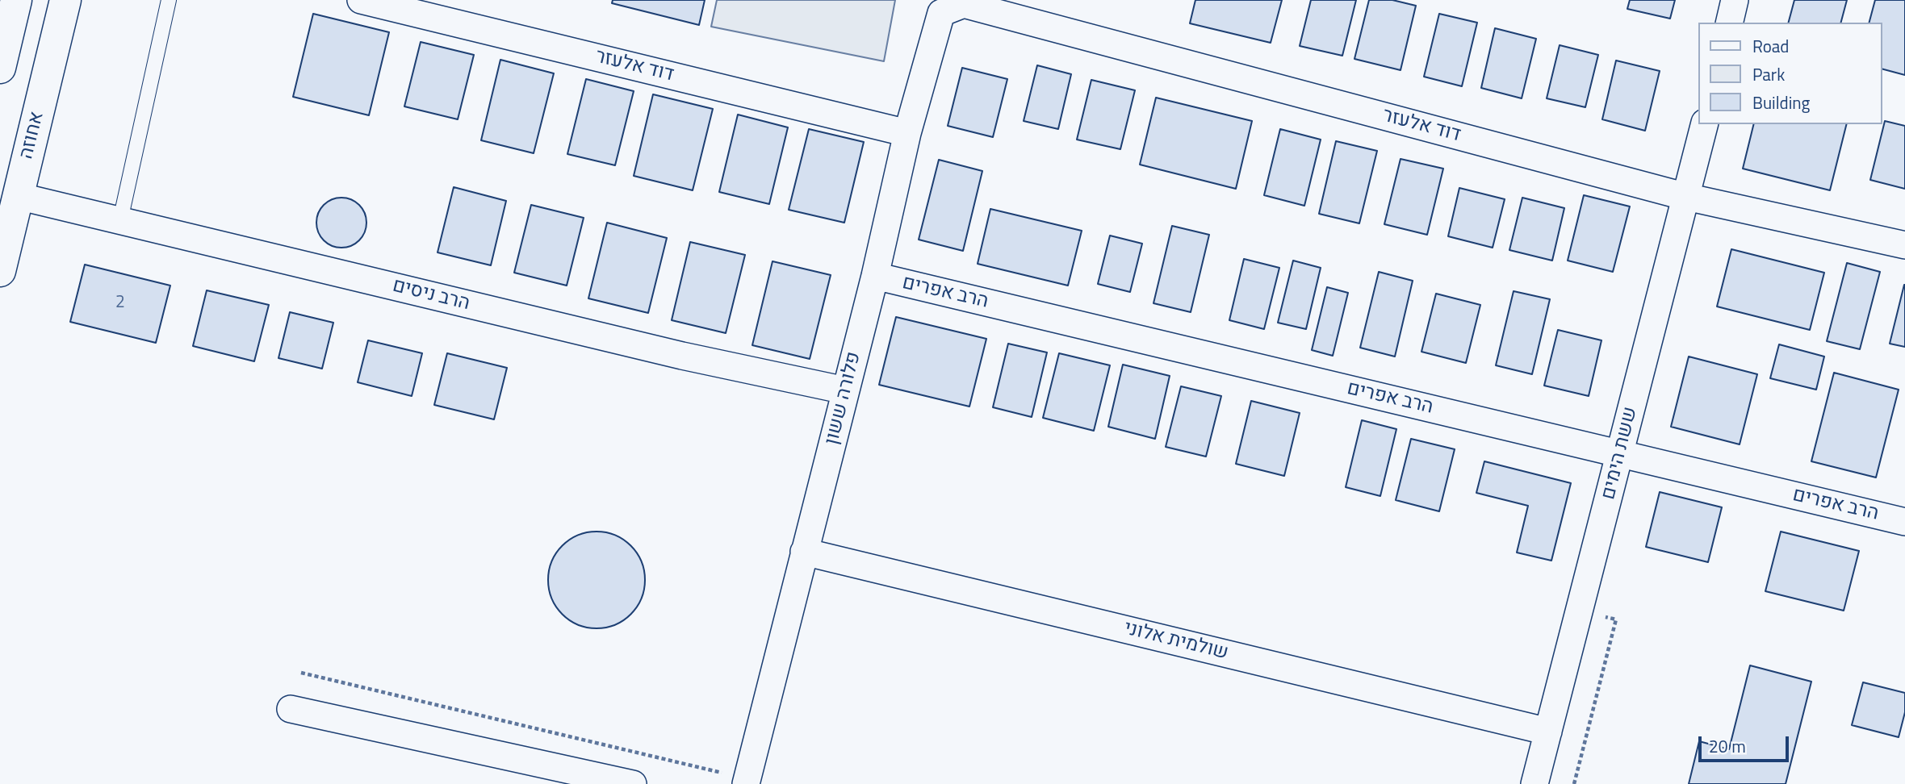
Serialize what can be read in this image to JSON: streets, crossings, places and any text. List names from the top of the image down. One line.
{"streets":{"main road":["אחוזה"],"street":["דוד אלעזר","הרב אפרים","הרב ניסים","פלורה ששון","ששת הימים","שולמית אלוני"]},"crossings":[["דוד אלעזר","פלורה ששון"],["דוד אלעזר","ששת הימים"],["אחוזה","הרב ניסים"],["הרב אפרים","פלורה ששון"],["הרב אפרים","ששת הימים"],["הרב ניסים","פלורה ששון"],["פלורה ששון","שולמית אלוני"],["ששת הימים","שולמית אלוני"]],"house_numbers":["2"],"legend":["Road","Park","Building"],"scale_bar":"20 m"}
